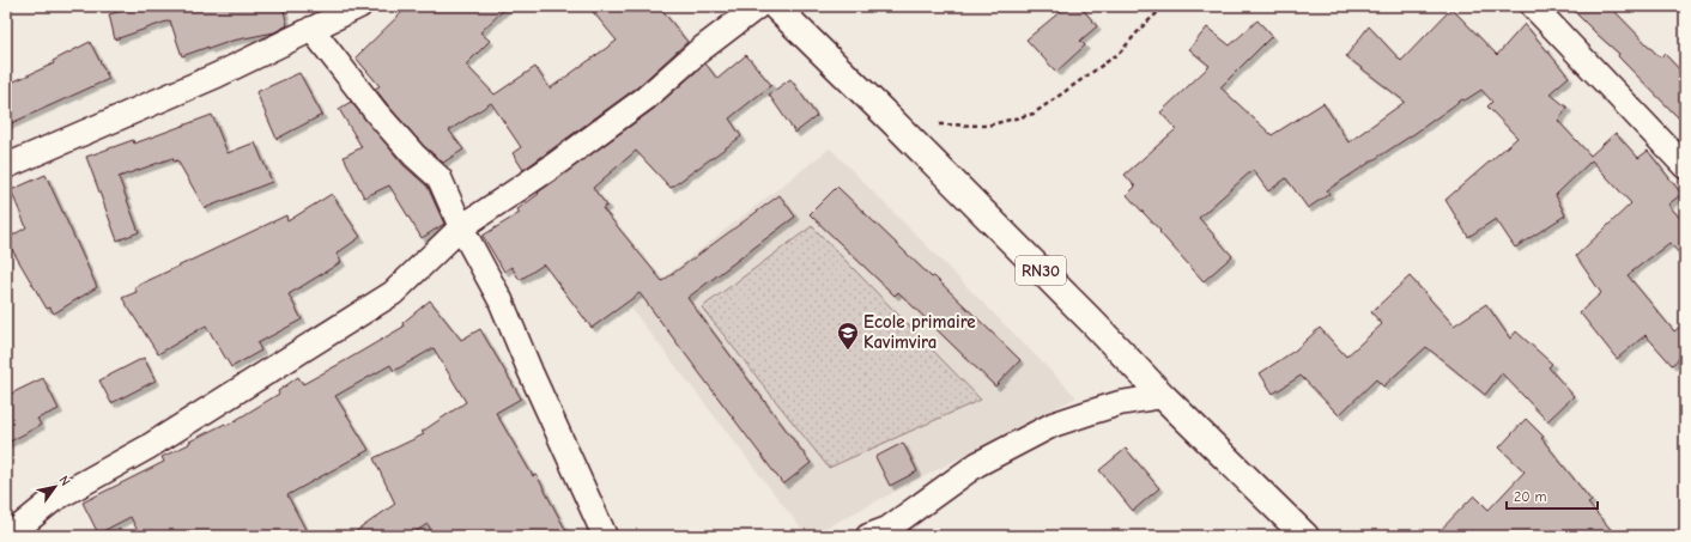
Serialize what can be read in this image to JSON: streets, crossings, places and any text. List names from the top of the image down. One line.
{"streets":{"highway":["RN30"]},"places":{"school or university":["Ecole primaire Kavimvira"]},"scale_bar":"20 m","north":"top right"}
